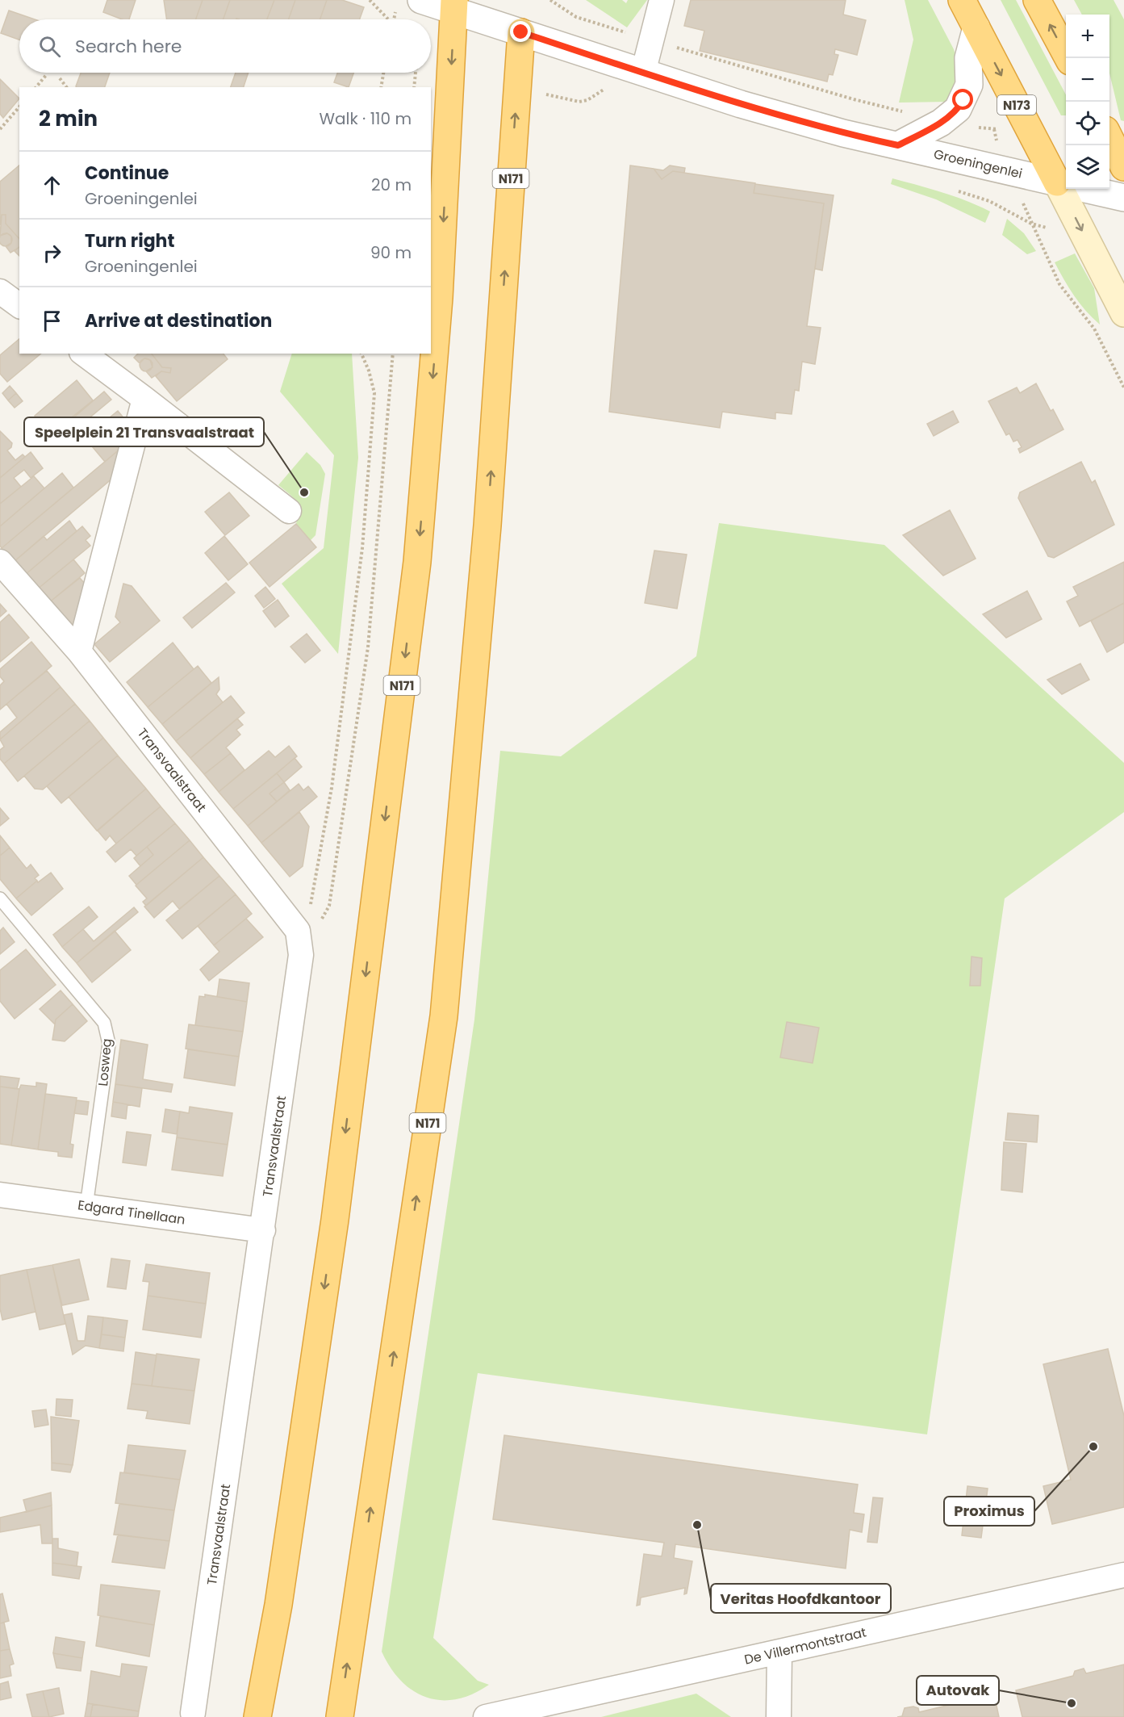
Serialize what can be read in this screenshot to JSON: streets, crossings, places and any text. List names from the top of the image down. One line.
{"streets":{"highway":["N173","N171"],"street":["Groeningenlei","Transvaalstraat","Edgard Tinellaan","De Villermontstraat"],"lane":["Losweg"]},"crossings":[["N173","Groeningenlei"],["Groeningenlei","N171"],["Transvaalstraat","Edgard Tinellaan"],["Losweg","Edgard Tinellaan"]],"places":["Speelplein 21 Transvaalstraat","Proximus","Veritas Hoofdkantoor","Autovak"],"page":{"map_buttons":["+","−"],"search":"Search here","heading":["2 min","Walk · 110 m"],"list":[["Continue","Groeningenlei","20 m"],["Turn right","Groeningenlei","90 m"],"Arrive at destination"]}}
